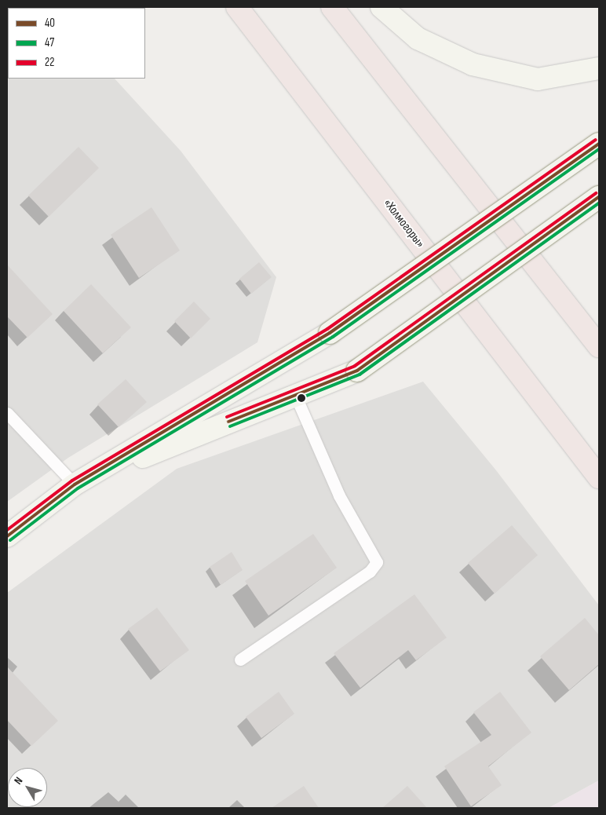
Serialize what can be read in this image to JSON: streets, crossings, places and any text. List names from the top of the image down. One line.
{"streets":{"highway":["«Холмогоры»"]},"lines":["transit line 22","transit line 40","transit line 47"],"legend":["40","47","22"],"north":"top left"}
